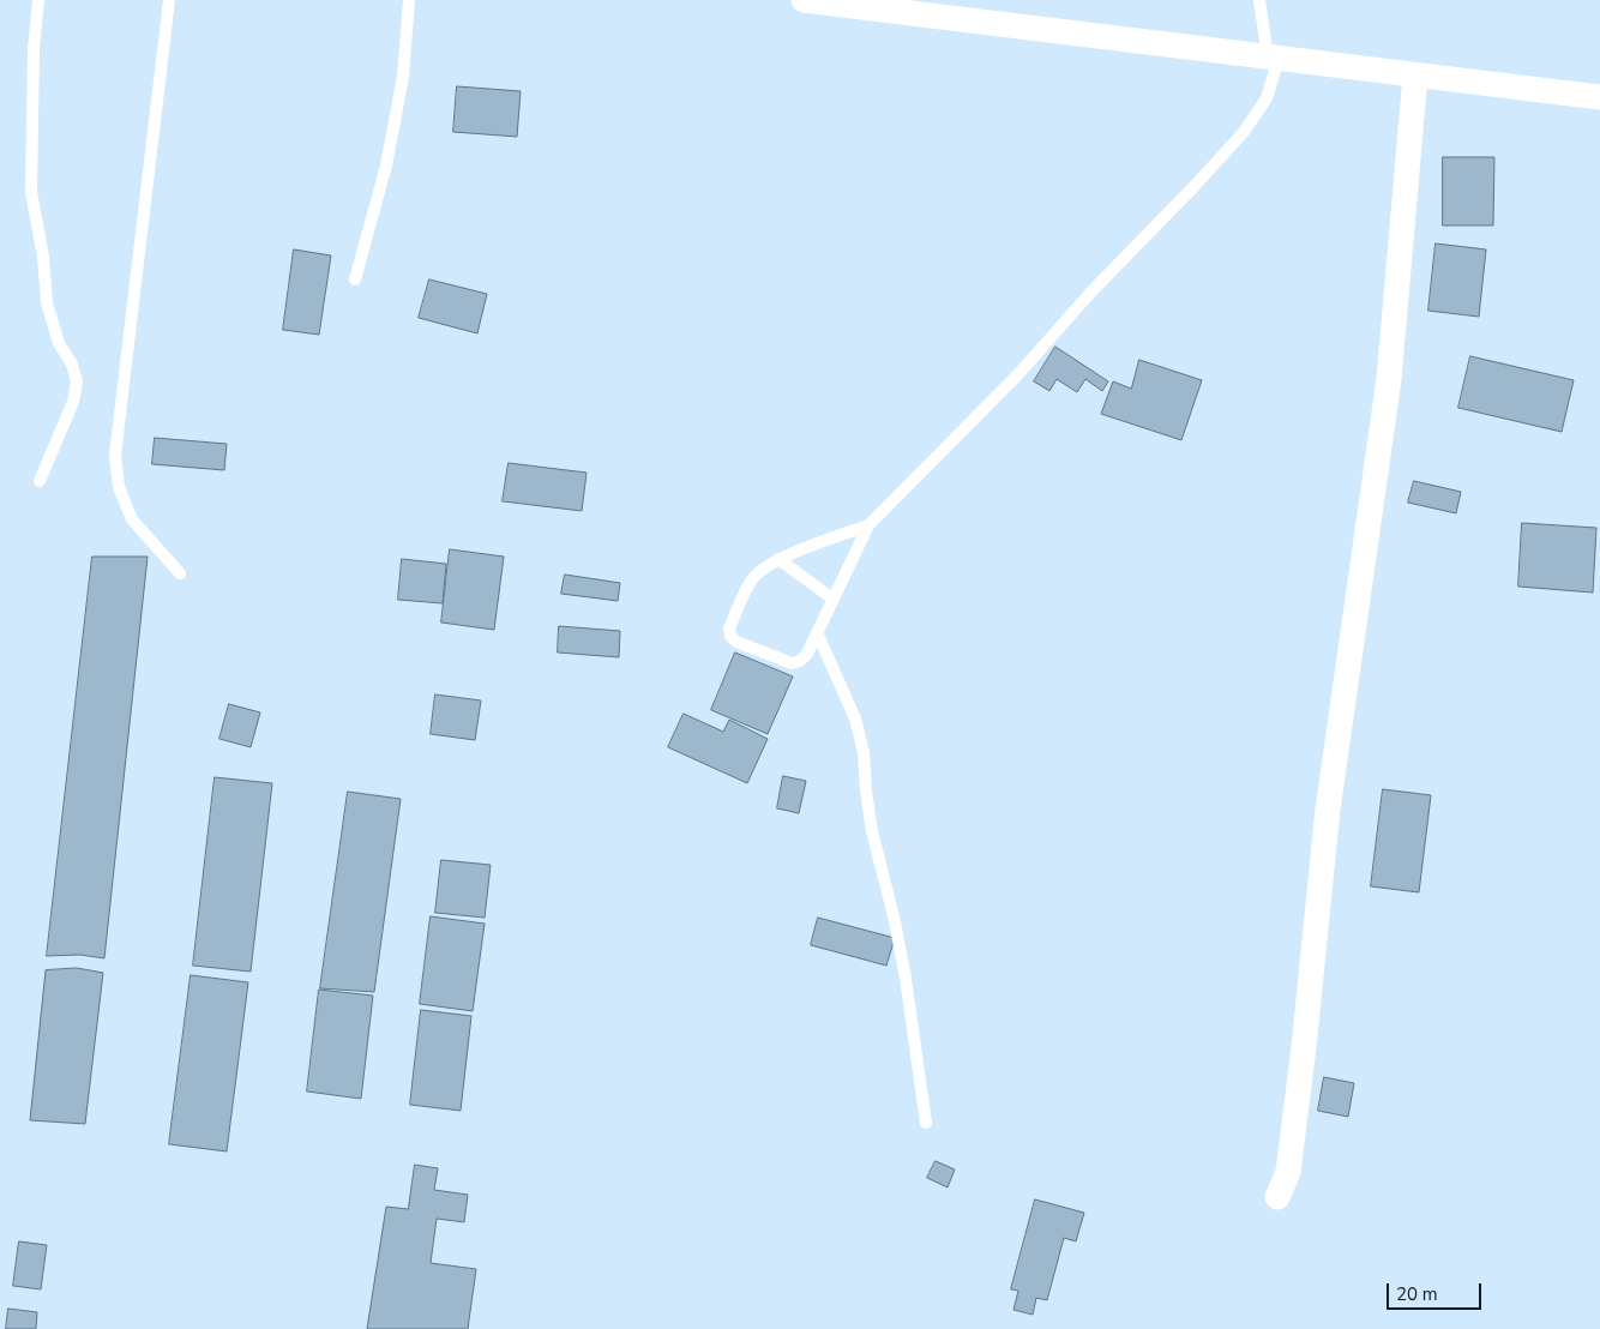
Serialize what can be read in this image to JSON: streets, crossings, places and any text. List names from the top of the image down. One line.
{"scale_bar":"20 m"}
